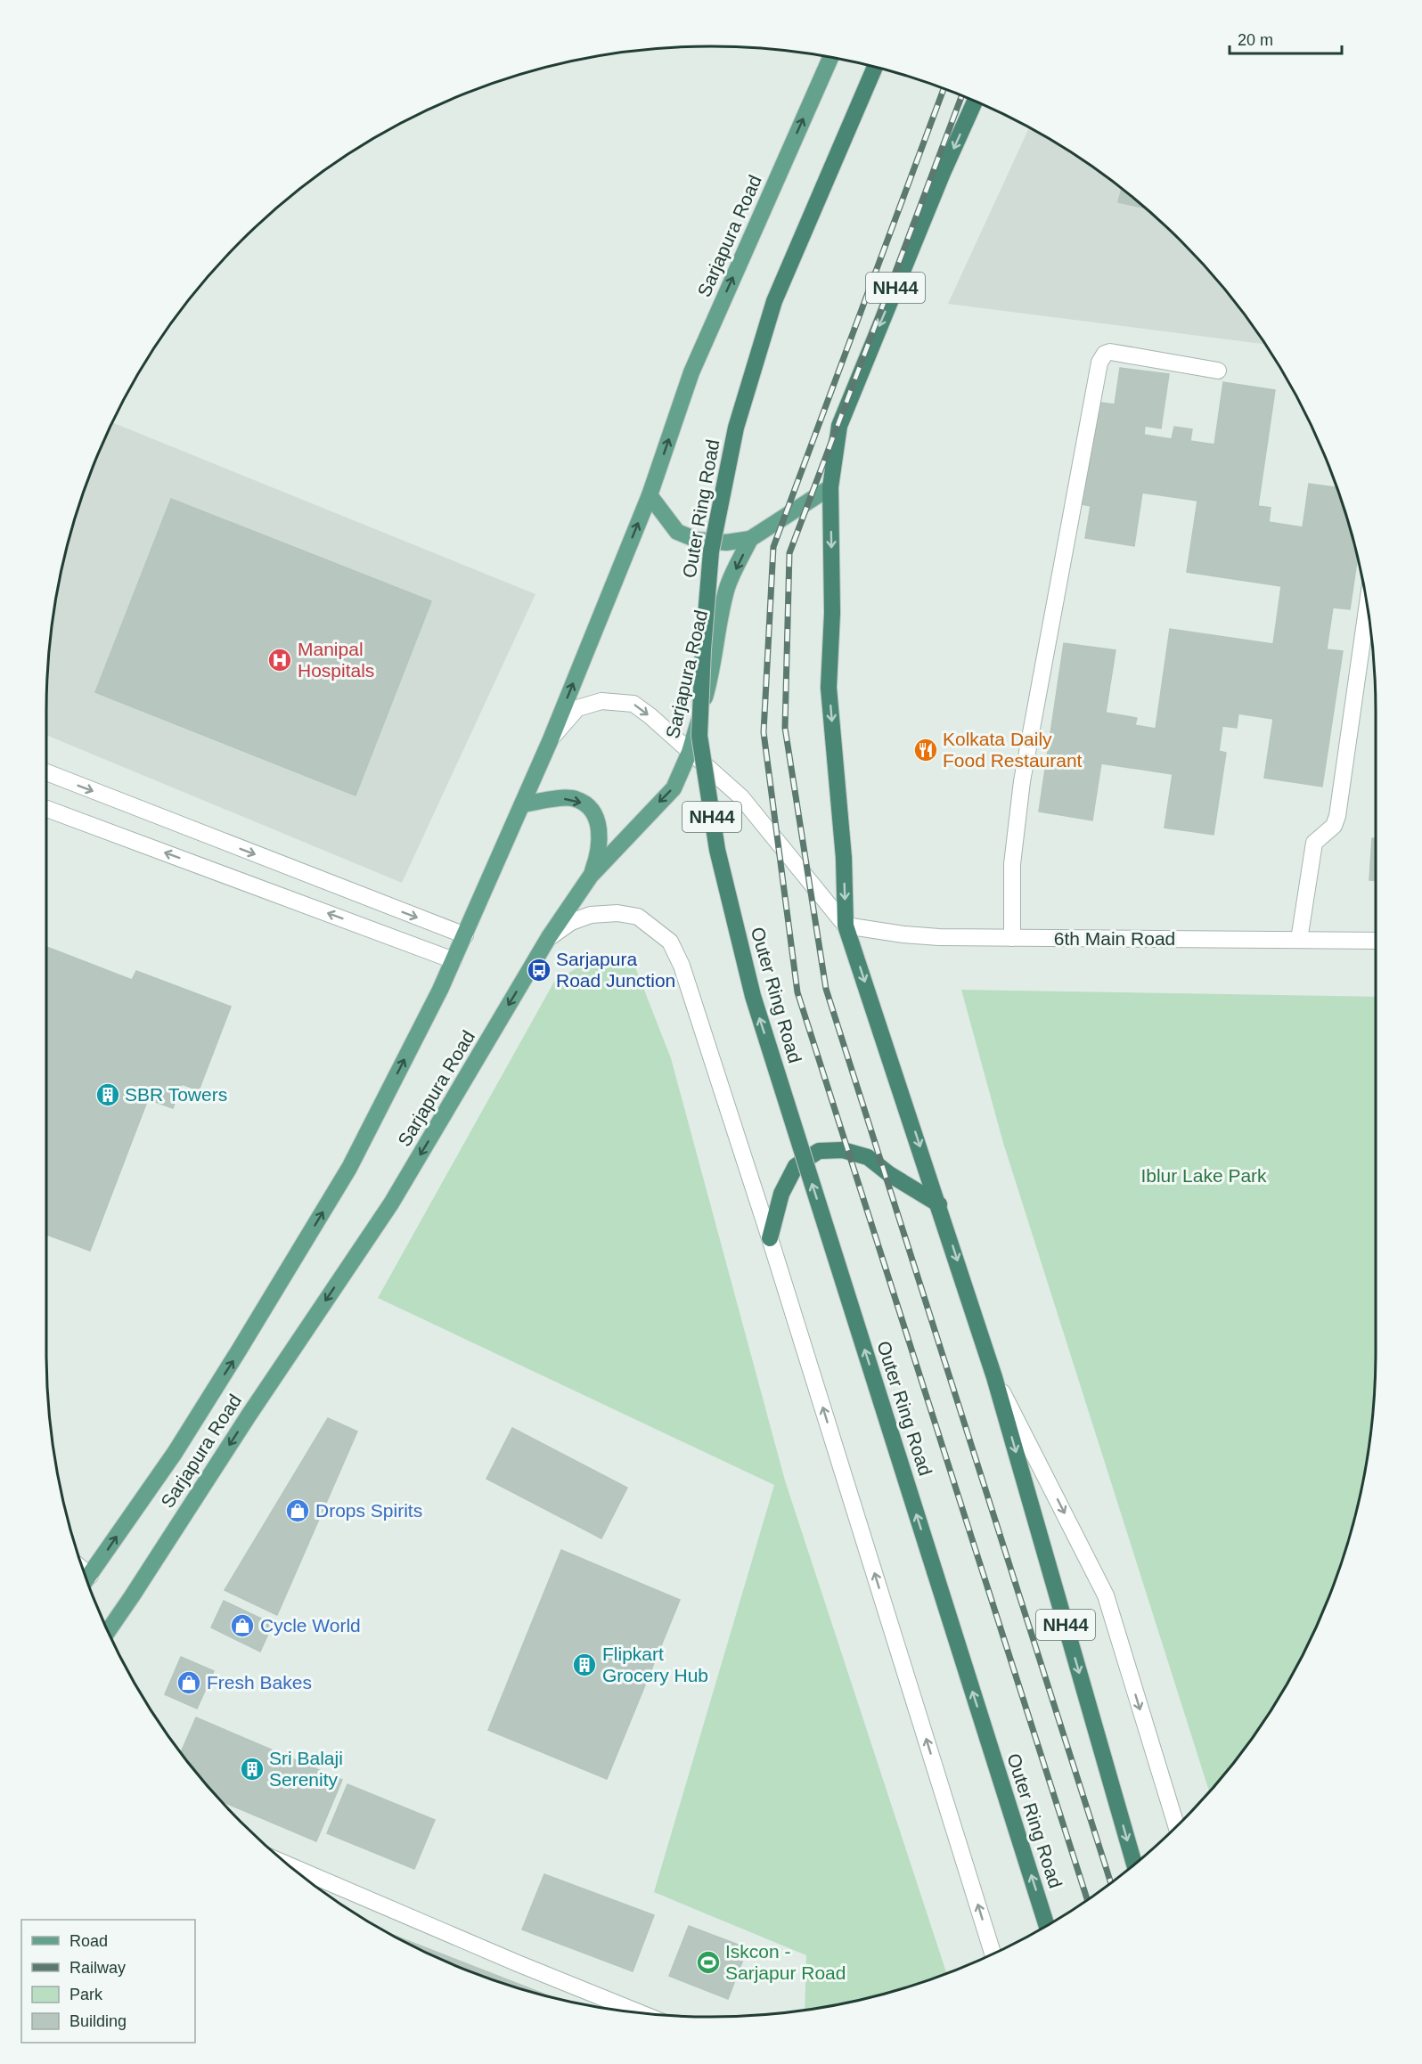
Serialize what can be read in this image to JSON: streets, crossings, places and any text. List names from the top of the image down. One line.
{"streets":{"highway":["NH44","Outer Ring Road"],"main road":["Sarjapura Road"],"street":["6th Main Road"]},"crossings":[["NH44","6th Main Road"]],"parks":["Iblur Lake Park"],"places":{"hospital":["Manipal Hospitals"],"restaurant":["Kolkata Daily Food Restaurant"],"bus stop":["Sarjapura Road Junction"],"building":["SBR Towers","Flipkart Grocery Hub","Sri Balaji Serenity"],"shop":["Drops Spirits","Cycle World","Fresh Bakes"],"sports":["Iskcon - Sarjapur Road"]},"legend":["Road","Railway","Park","Building"],"scale_bar":"20 m"}
